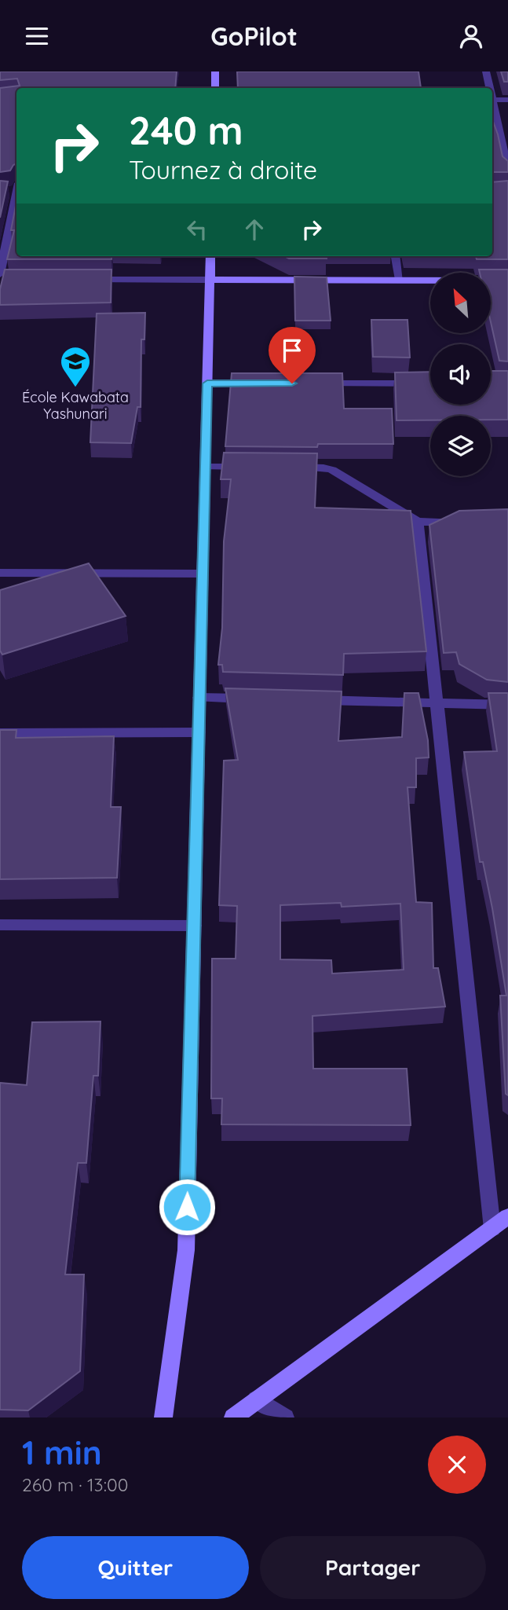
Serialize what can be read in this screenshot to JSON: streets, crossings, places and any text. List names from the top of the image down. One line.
{"places":{"school or university":["École Kawabata Yashunari"]},"north":"top left","page":{"header":"GoPilot","turn":["240 m","Tournez à droite"],"heading":["1 min","260 m · 13:00"],"buttons":["Quitter","Partager"]}}
